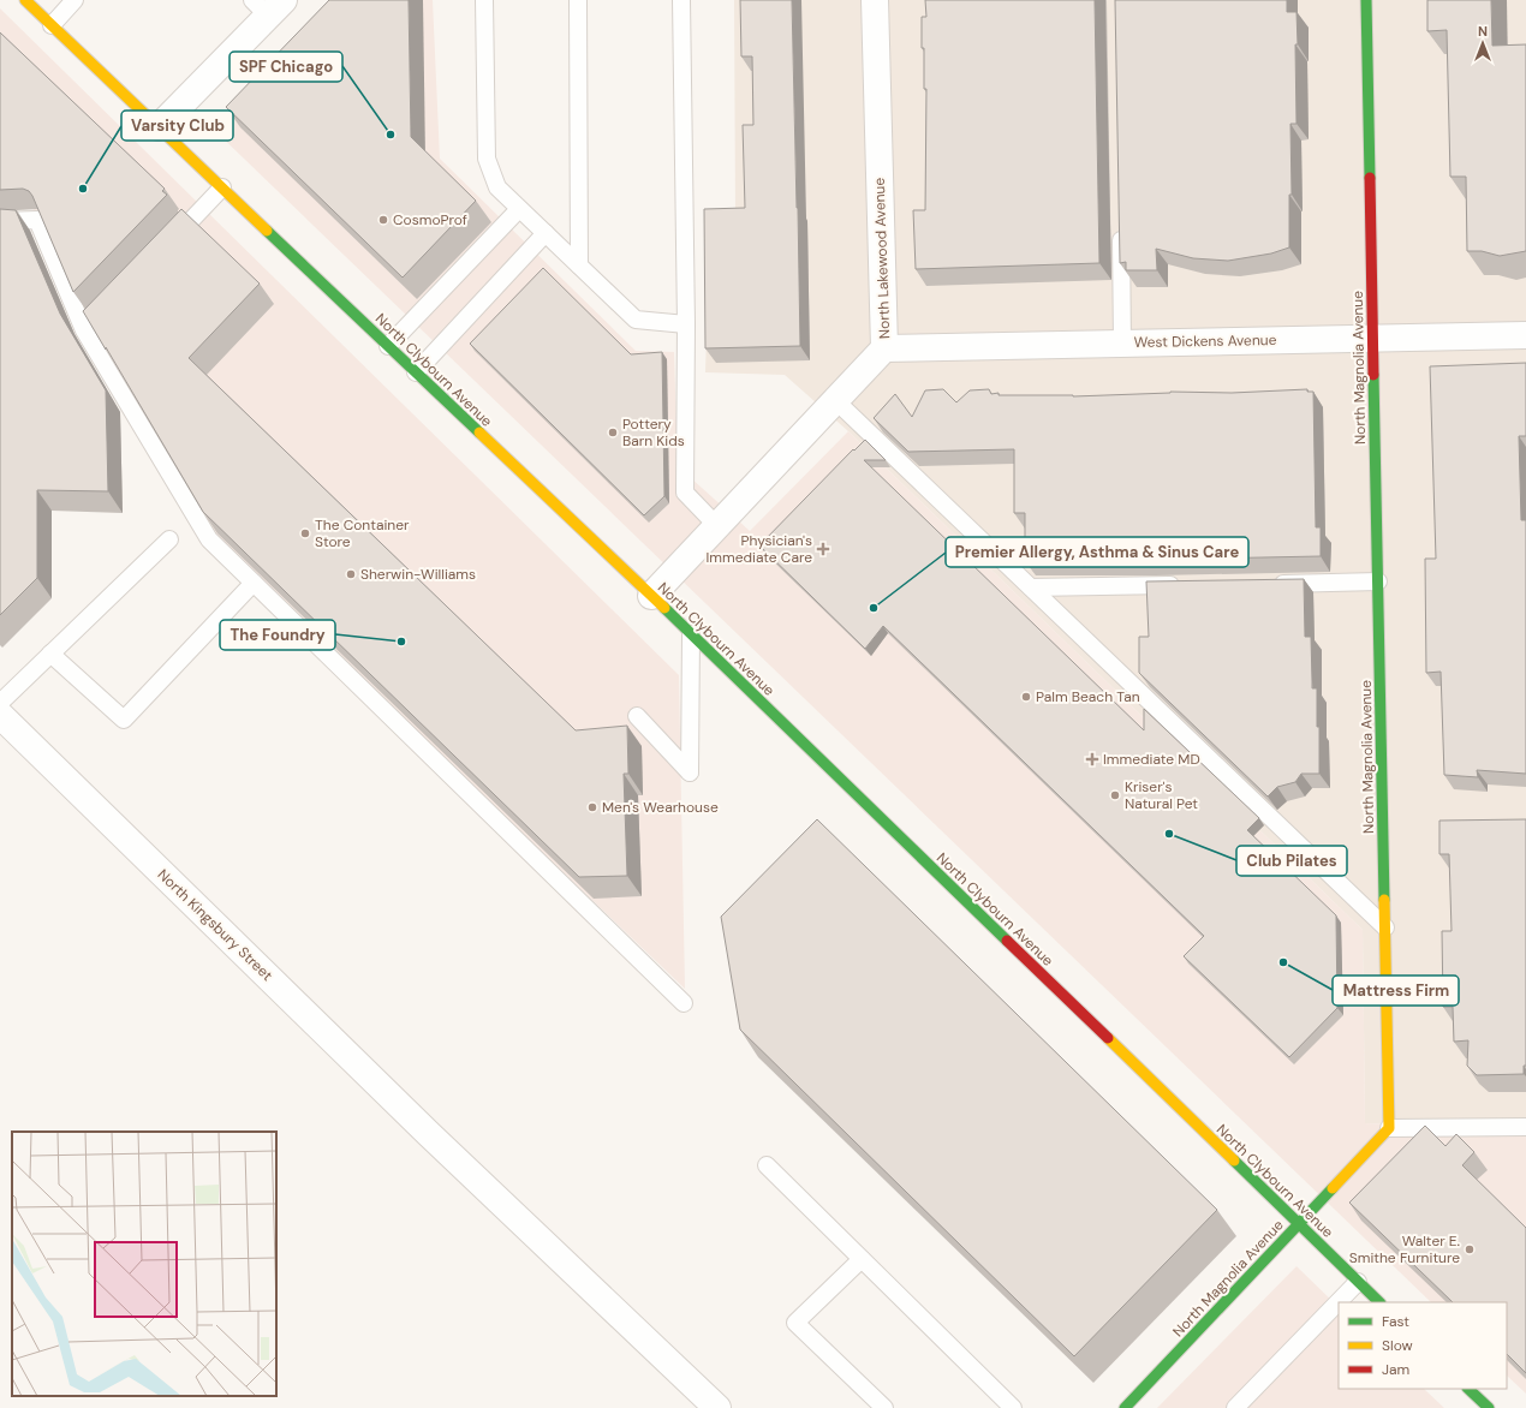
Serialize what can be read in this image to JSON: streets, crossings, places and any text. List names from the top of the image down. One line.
{"streets":{"main road":["North Magnolia Avenue","North Clybourn Avenue"],"street":["North Lakewood Avenue","West Dickens Avenue","North Kingsbury Street"]},"crossings":[["North Lakewood Avenue","West Dickens Avenue"],["North Lakewood Avenue","North Clybourn Avenue"],["West Dickens Avenue","North Magnolia Avenue"],["North Magnolia Avenue","North Clybourn Avenue"]],"places":{"other":["SPF Chicago","Varsity Club","CosmoProf","Pottery Barn Kids","The Container Store","Sherwin-Williams","Premier Allergy, Asthma & Sinus Care","The Foundry","Palm Beach Tan","Kriser's Natural Pet","Men's Wearhouse","Club Pilates","Mattress Firm","Walter E. Smithe Furniture"],"health":["Physician's Immediate Care","Immediate MD"]},"legend":["Fast","Slow","Jam"],"north":"top"}
